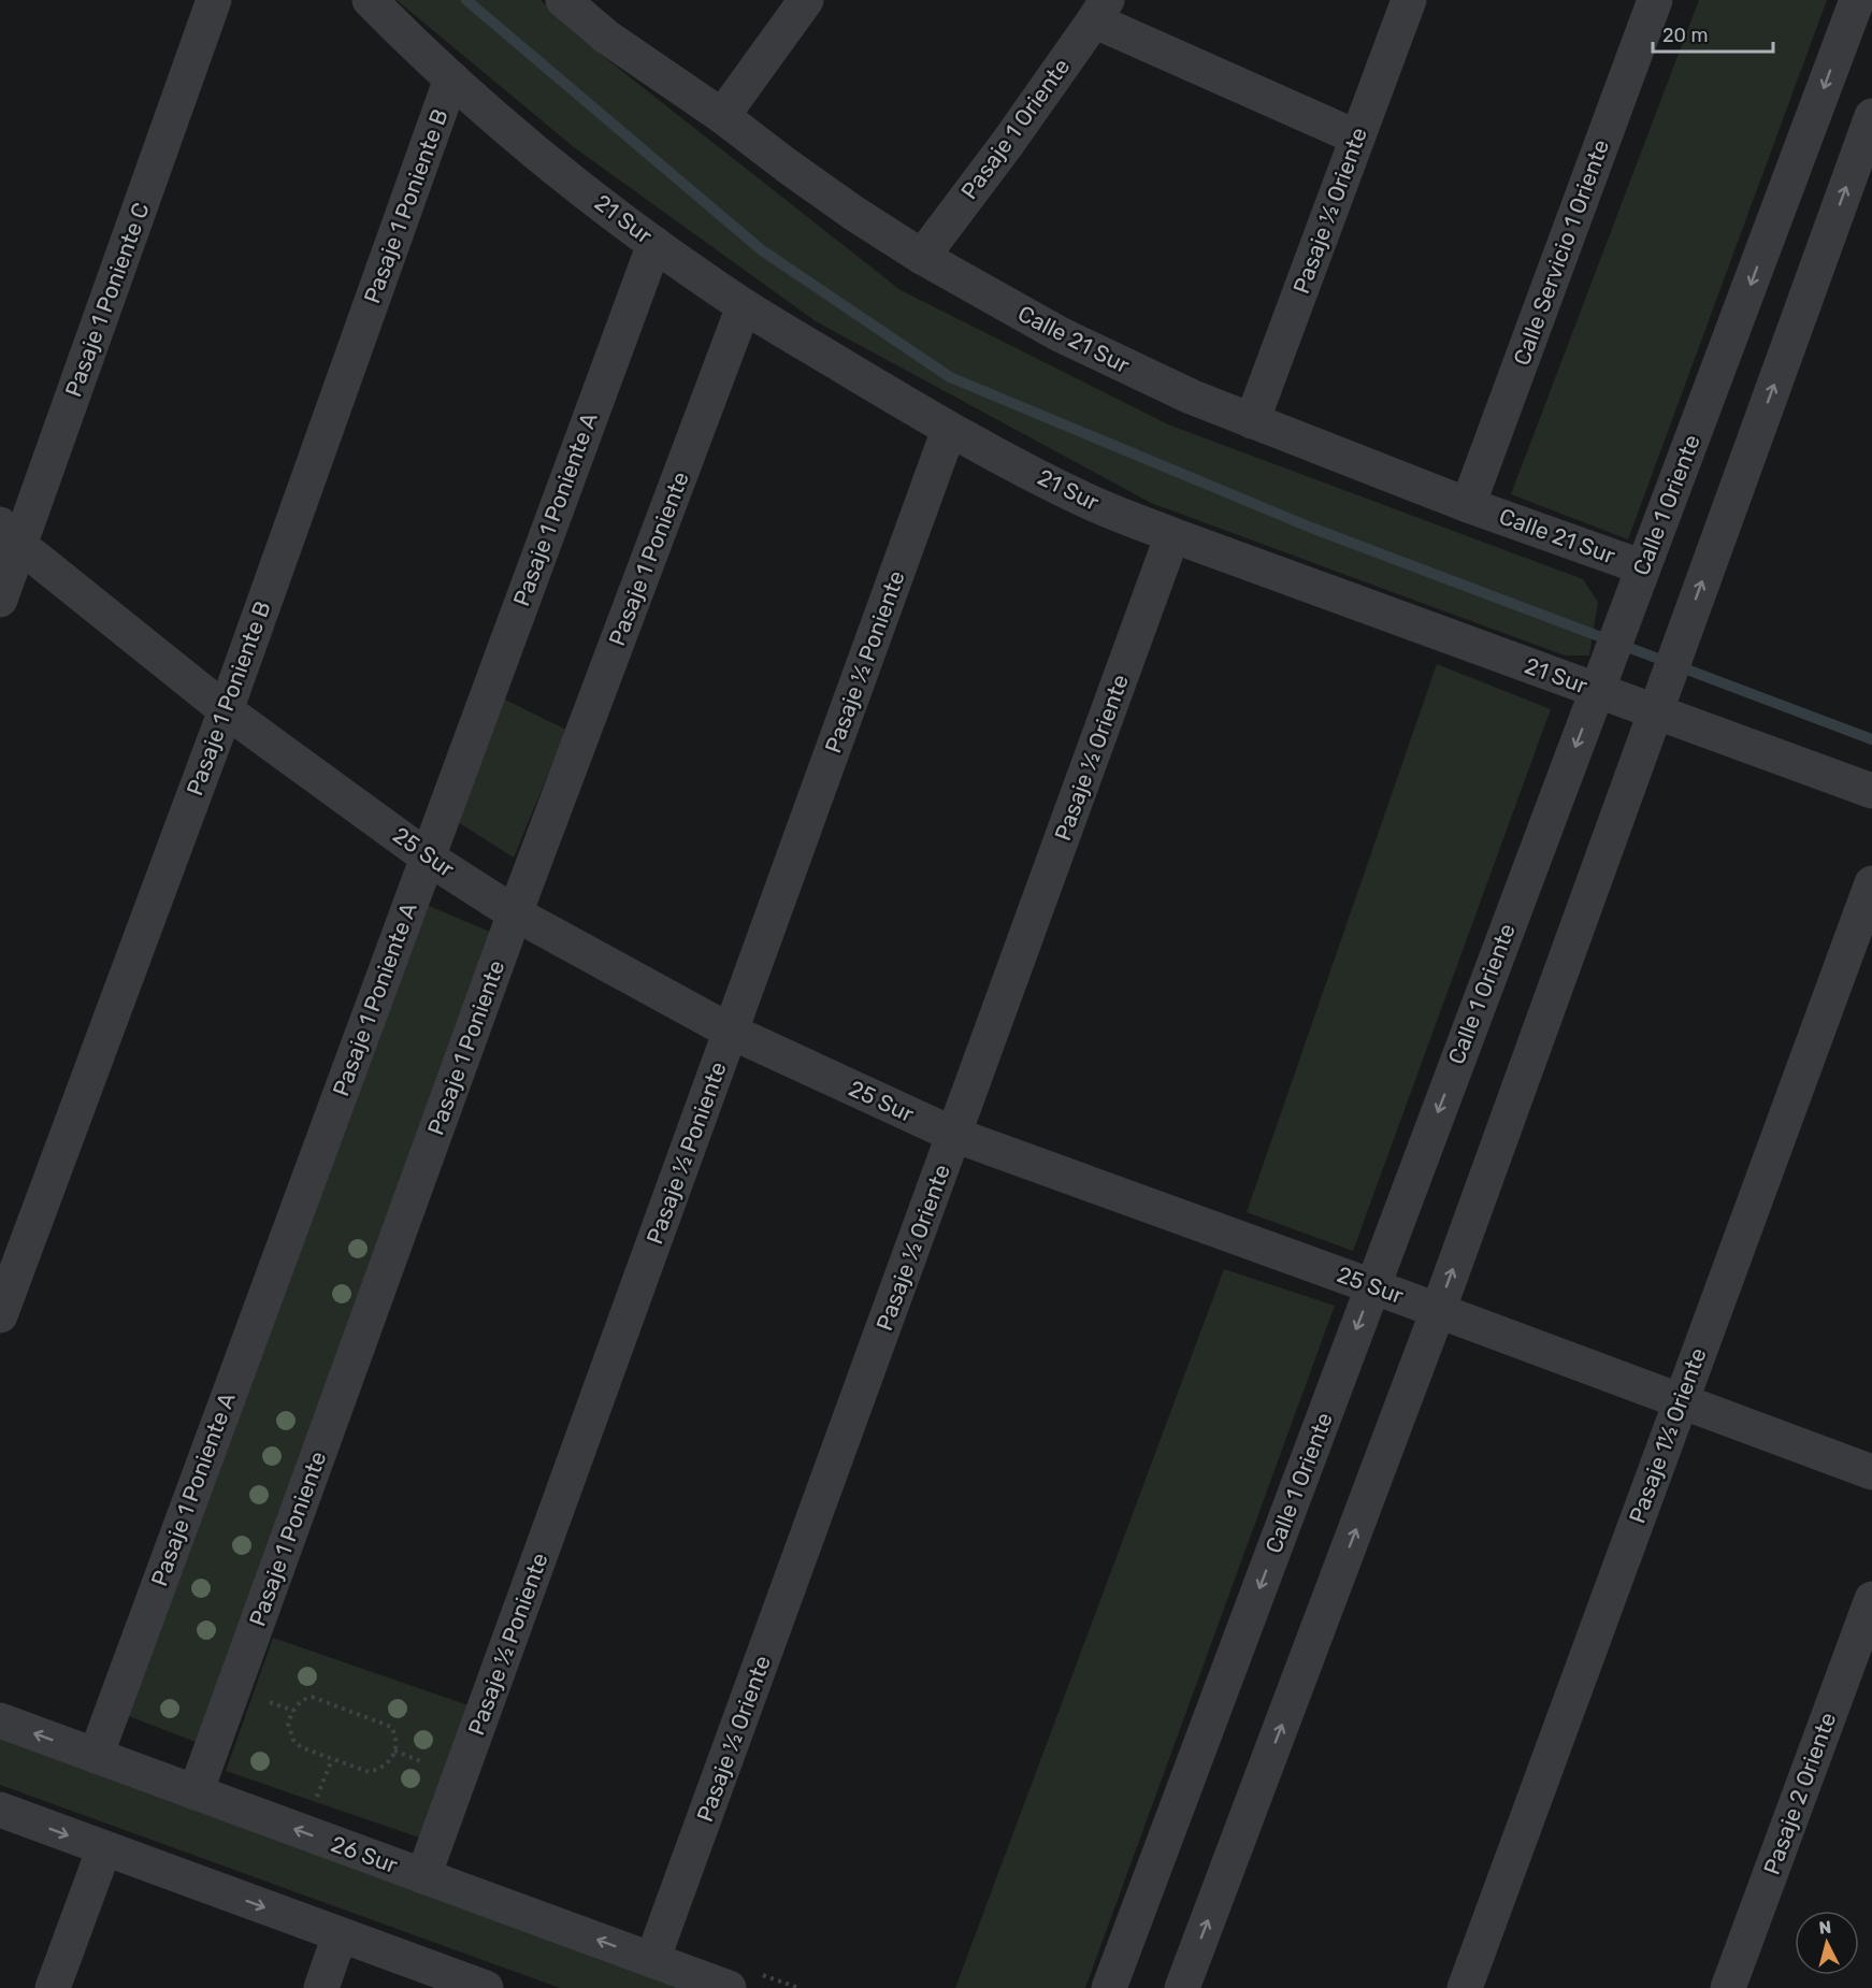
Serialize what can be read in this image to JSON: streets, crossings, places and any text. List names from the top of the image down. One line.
{"streets":{"street":["Pasaje 1 Oriente","Pasaje 1 Poniente B","Pasaje ½ Oriente","21 Sur","Calle Servicio 1 Oriente","Pasaje 1 Poniente C","Calle 21 Sur","Calle 1 Oriente","Pasaje 1 Poniente A","Pasaje 1 Poniente","Pasaje ½ Poniente","25 Sur","Pasaje 1½ Oriente","Pasaje 2 Oriente","26 Sur"]},"crossings":[["Pasaje 1 Oriente","Calle 21 Sur"],["Pasaje 1 Poniente B","21 Sur"],["Pasaje 1 Poniente B","25 Sur"],["Pasaje ½ Oriente","21 Sur"],["Pasaje ½ Oriente","Calle 21 Sur"],["Pasaje ½ Oriente","25 Sur"],["Pasaje ½ Oriente","26 Sur"],["21 Sur","Calle 1 Oriente"],["21 Sur","Pasaje 1 Poniente A"],["21 Sur","Pasaje 1 Poniente"],["21 Sur","Pasaje ½ Poniente"],["Calle Servicio 1 Oriente","Calle 21 Sur"],["Pasaje 1 Poniente C","25 Sur"],["Calle 21 Sur","Calle 1 Oriente"],["Calle 1 Oriente","25 Sur"],["Pasaje 1 Poniente A","25 Sur"],["Pasaje 1 Poniente A","26 Sur"],["Pasaje 1 Poniente","25 Sur"],["Pasaje 1 Poniente","26 Sur"],["Pasaje ½ Poniente","25 Sur"],["Pasaje ½ Poniente","26 Sur"],["25 Sur","Pasaje 1½ Oriente"]],"scale_bar":"20 m","north":"top"}
